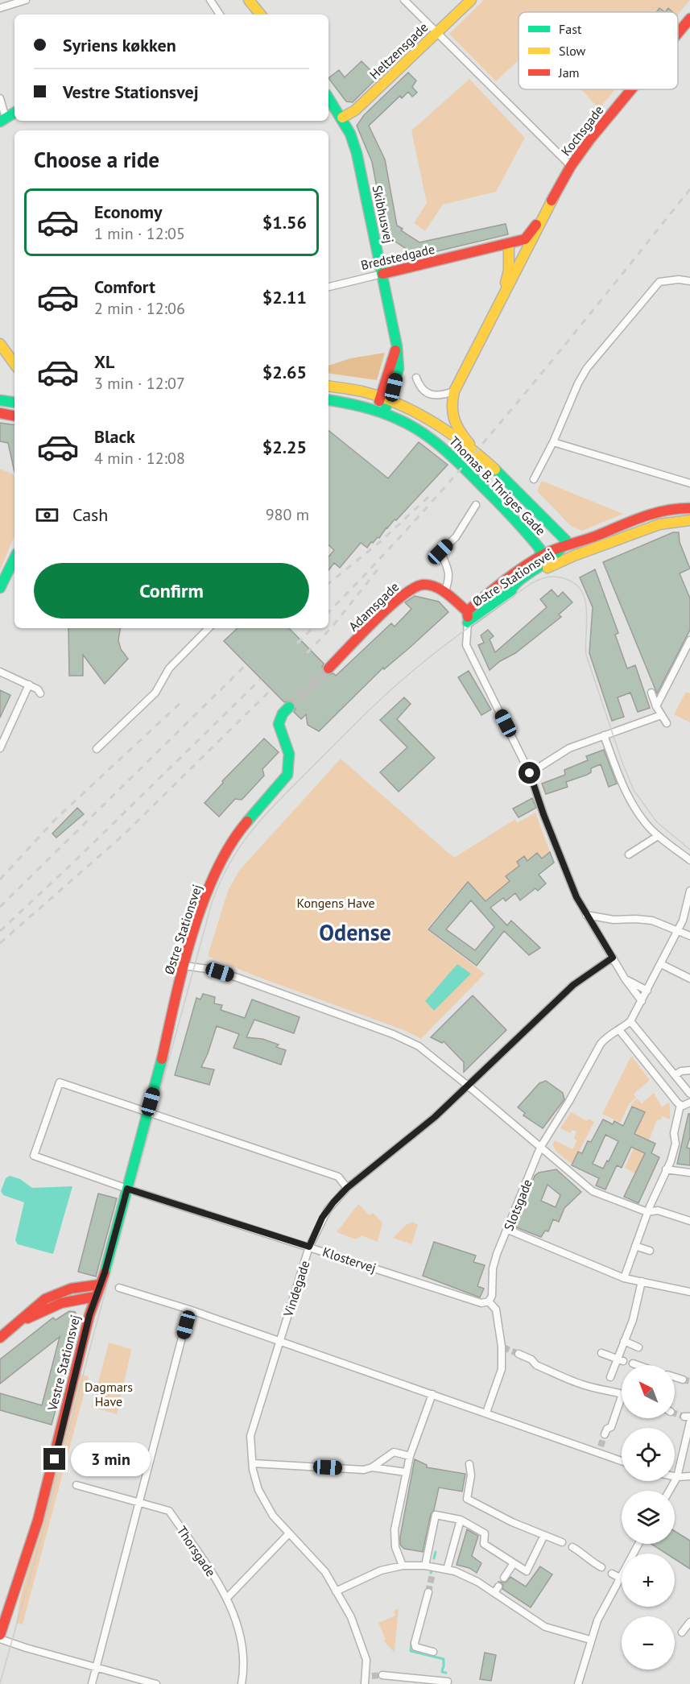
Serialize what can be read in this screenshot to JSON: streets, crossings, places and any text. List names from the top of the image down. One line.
{"streets":{"street":["Heltzensgade","Kochsgade","Skibhusvej","Bredstedgade","Thomas B. Thriges Gade","Østre Stationsvej","Adamsgade","Slotsgade","Klostervej","Vindegade","Vestre Stationsvej","Thorsgade"]},"crossings":[["Heltzensgade","Skibhusvej"],["Kochsgade","Bredstedgade"],["Skibhusvej","Bredstedgade"],["Skibhusvej","Thomas B. Thriges Gade"],["Thomas B. Thriges Gade","Østre Stationsvej"],["Østre Stationsvej","Adamsgade"],["Østre Stationsvej","Klostervej"],["Østre Stationsvej","Vestre Stationsvej"],["Slotsgade","Klostervej"],["Klostervej","Vindegade"]],"districts":["Odense"],"parks":["Kongens Have","Dagmars Have"],"legend":["Fast","Slow","Jam"],"north":"top left","page":{"banner":["Syriens køkken","Vestre Stationsvej"],"heading":"Choose a ride","list":[{"name":"Economy","note":"1 min · 12:05","value":"$1.56"},{"name":"Comfort","note":"2 min · 12:06","value":"$2.11"},{"name":"XL","note":"3 min · 12:07","value":"$2.65"},{"name":"Black","note":"4 min · 12:08","value":"$2.25"}],"pay":["Cash","980 m"],"buttons":"Confirm","map_buttons":["+","−"],"bubble":"3 min"}}
